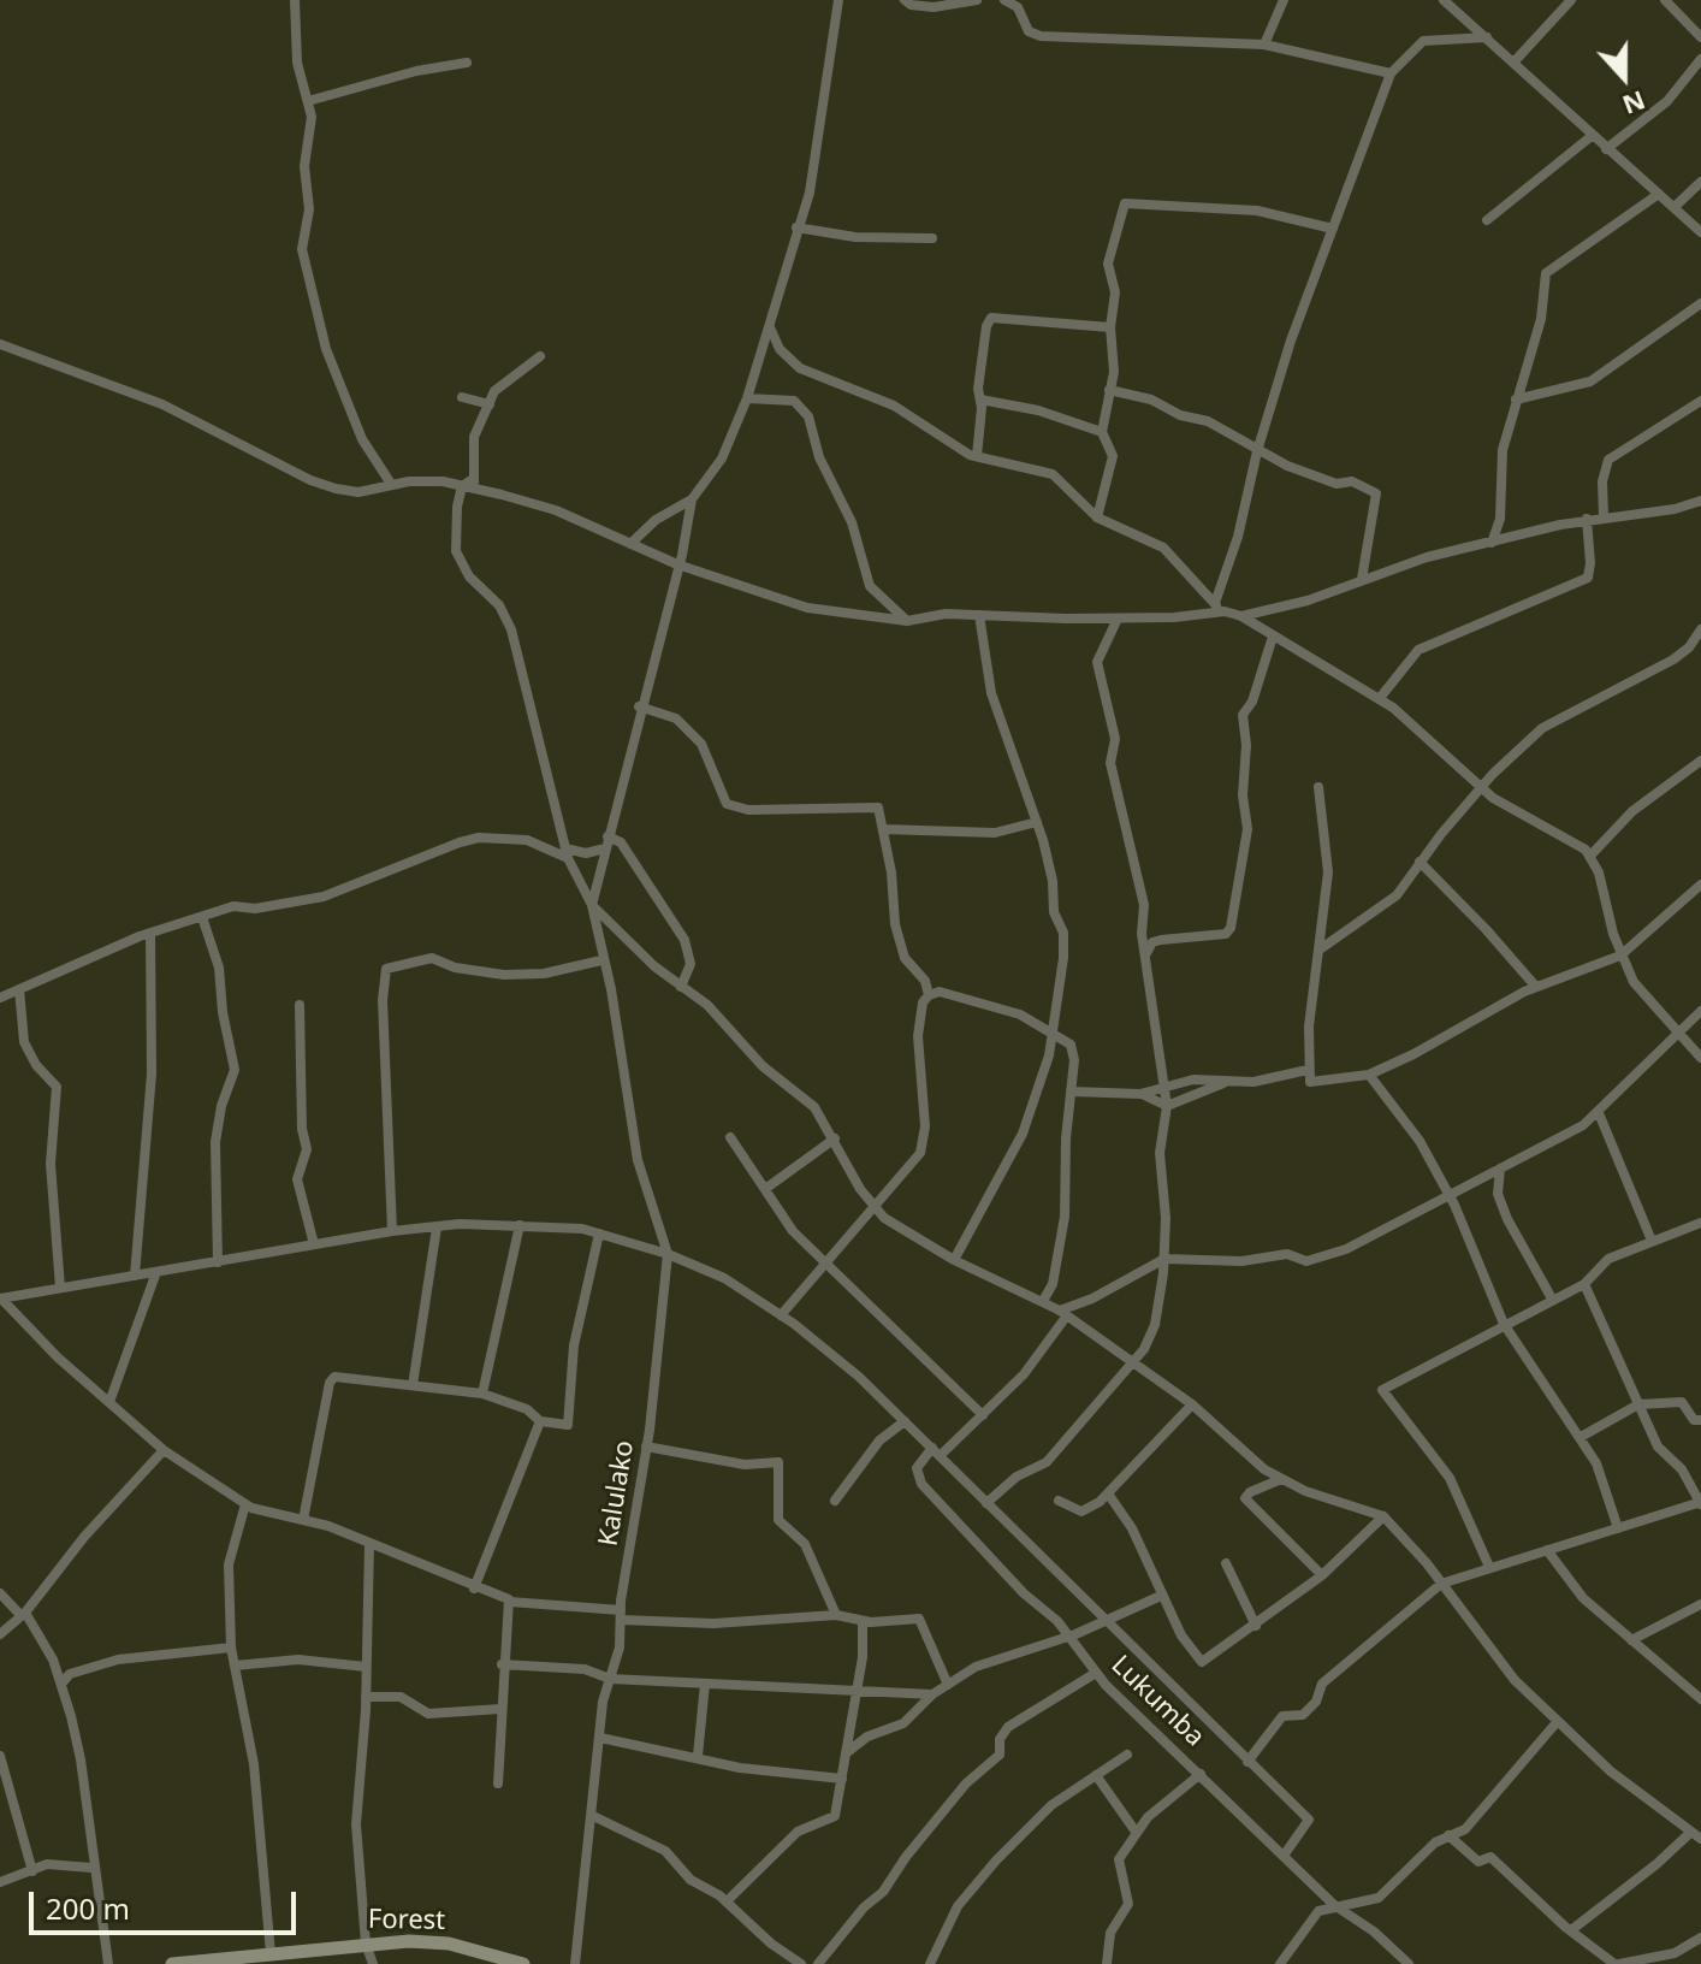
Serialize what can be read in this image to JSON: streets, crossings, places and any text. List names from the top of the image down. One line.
{"streets":{"street":["Kalulako","Lukumba","Forest"]},"scale_bar":"200 m","north":"bottom"}
